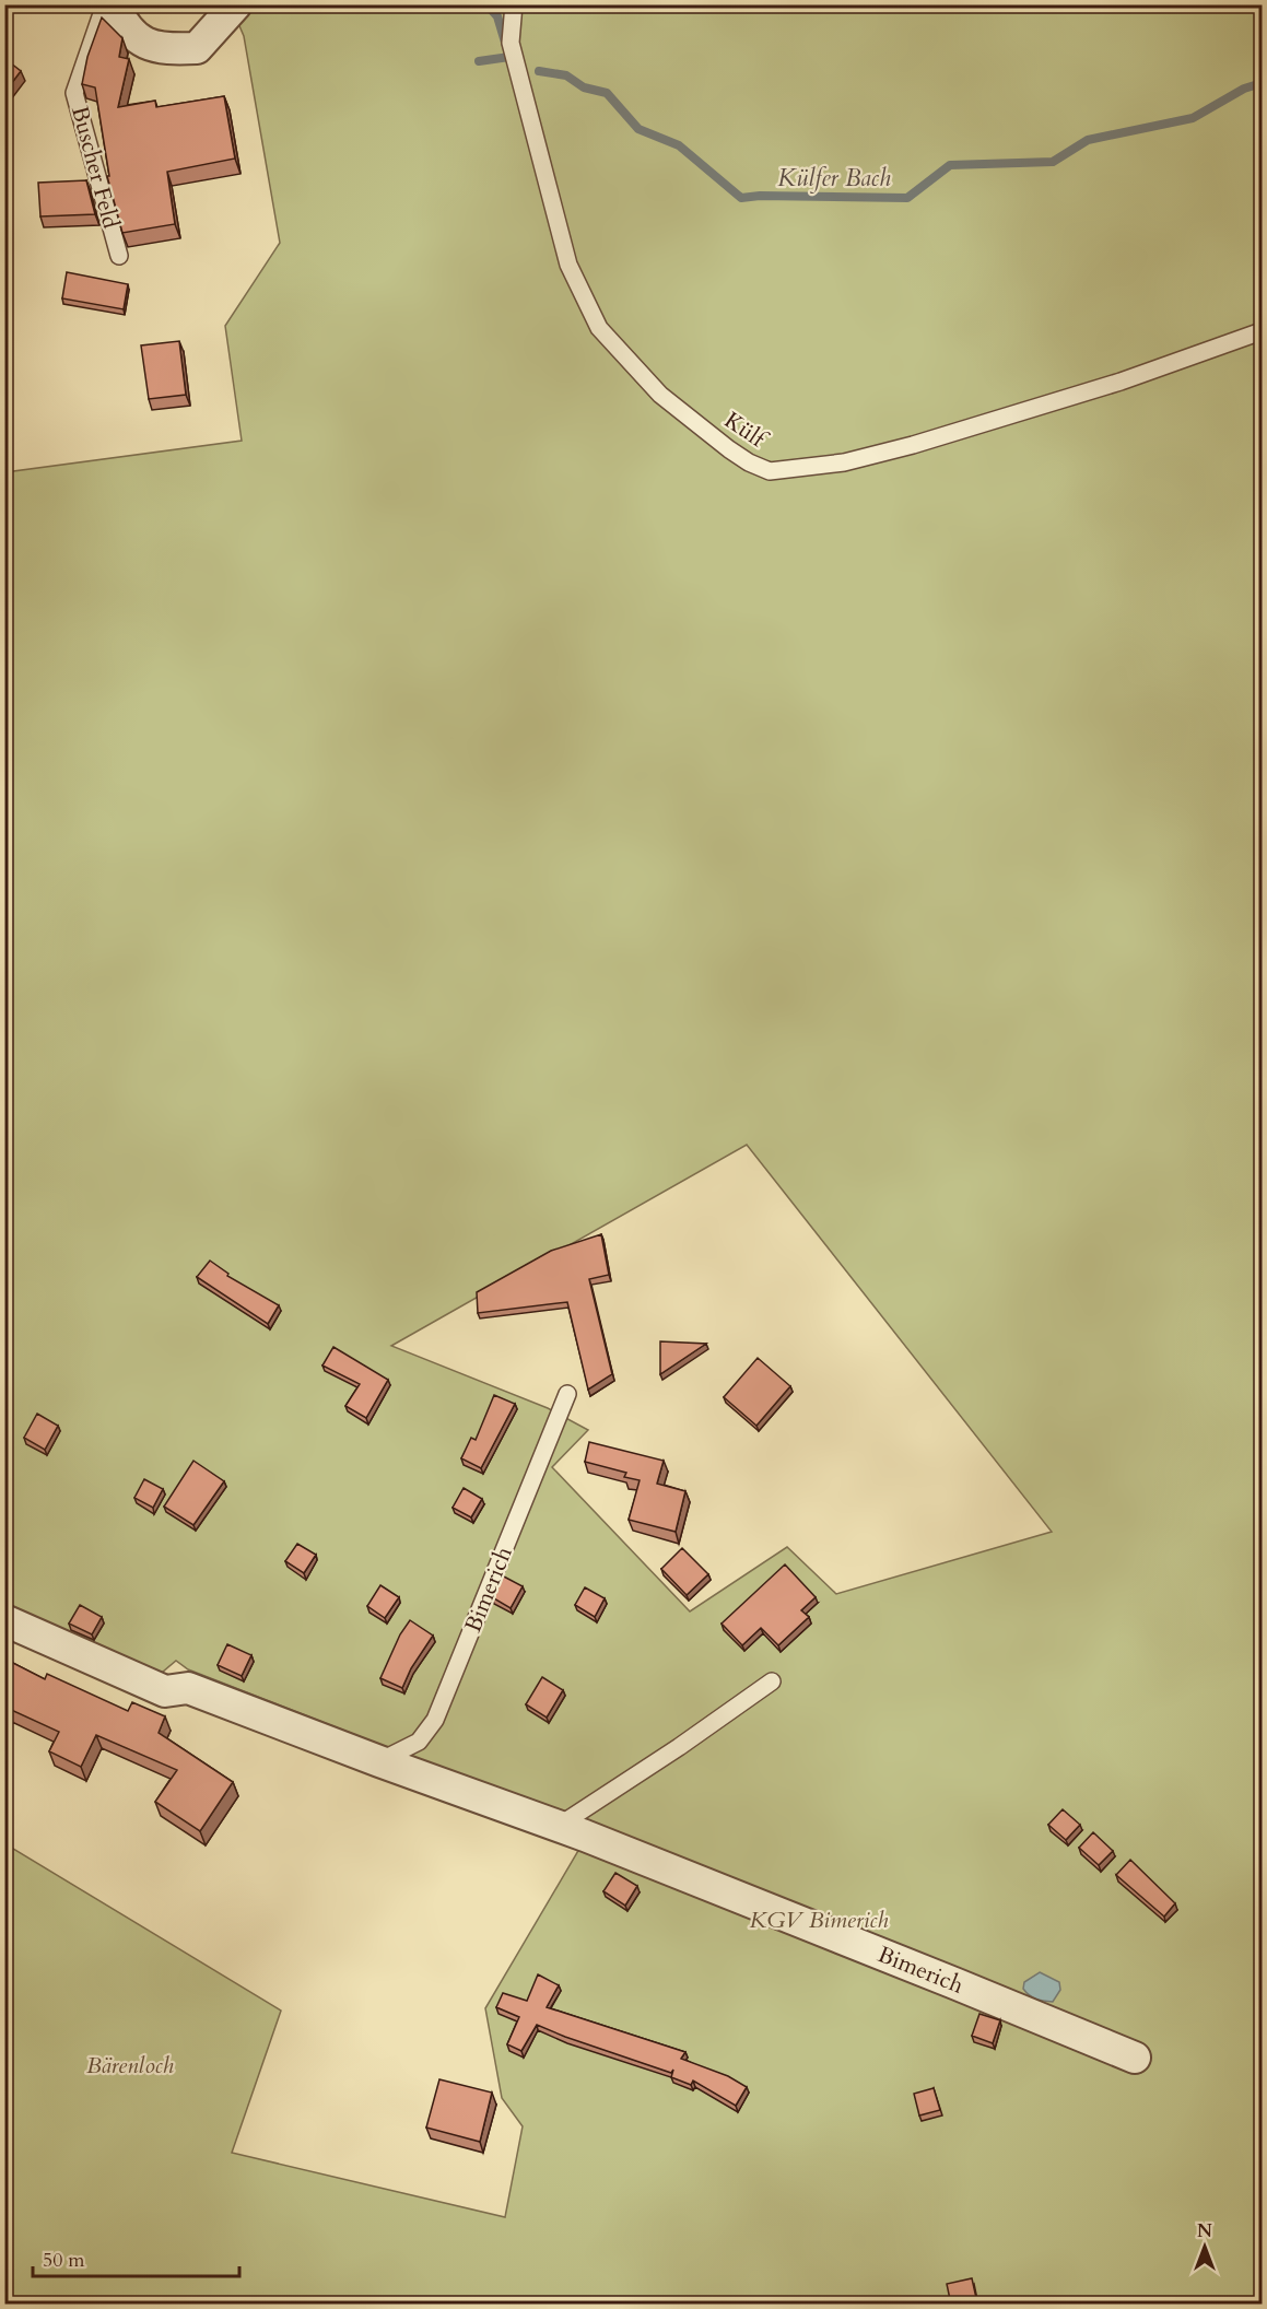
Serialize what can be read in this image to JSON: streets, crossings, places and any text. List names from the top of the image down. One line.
{"streets":{"street":["Bimerich"],"lane":["Buscher Feld","Külf"]},"water":["Külfer Bach"],"parks":["KGV Bimerich","Bärenloch"],"scale_bar":"50 m","north":"top"}
